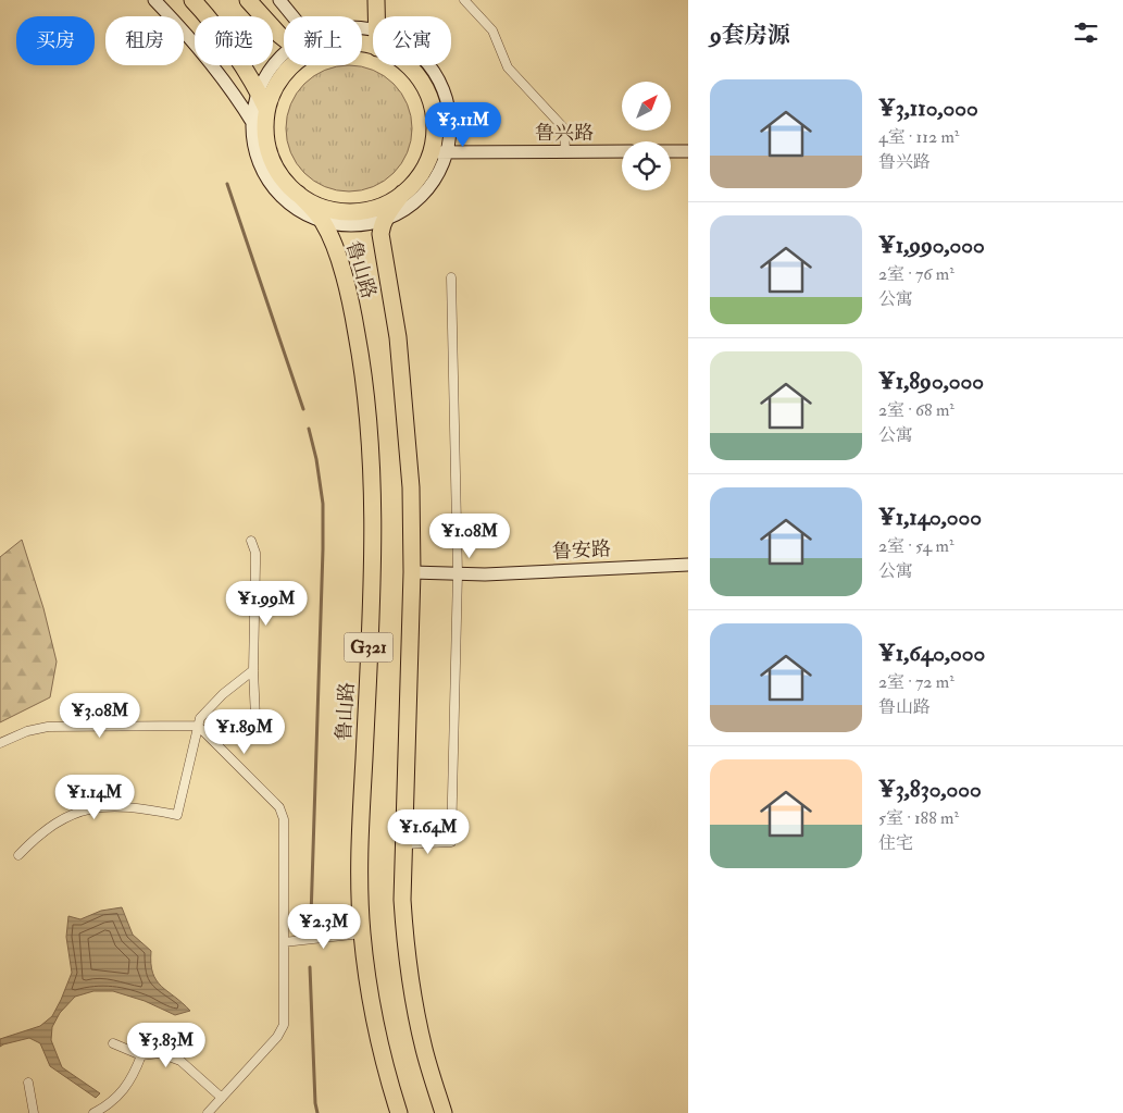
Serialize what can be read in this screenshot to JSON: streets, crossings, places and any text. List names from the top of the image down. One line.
{"streets":{"highway":["鲁山路","G321"],"street":["鲁兴路","鲁安路"]},"crossings":[["鲁山路","鲁安路"]],"north":"top right","page":{"heading":"9套房源","chip":["买房","租房","筛选","新上","公寓"],"list":[{"name":"¥3,110,000","note":"4室 · 112 m² · 鲁兴路"},{"name":"¥1,990,000","note":"2室 · 76 m² · 公寓"},{"name":"¥1,890,000","note":"2室 · 68 m² · 公寓"},{"name":"¥1,140,000","note":"2室 · 54 m² · 公寓"},{"name":"¥1,640,000","note":"2室 · 72 m² · 鲁山路"},{"name":"¥3,830,000","note":"5室 · 188 m² · 住宅"}],"price":["¥3.11M","¥1.08M","¥1.99M","¥3.08M","¥1.89M","¥1.14M","¥1.64M","¥2.3M","¥3.83M"]}}
